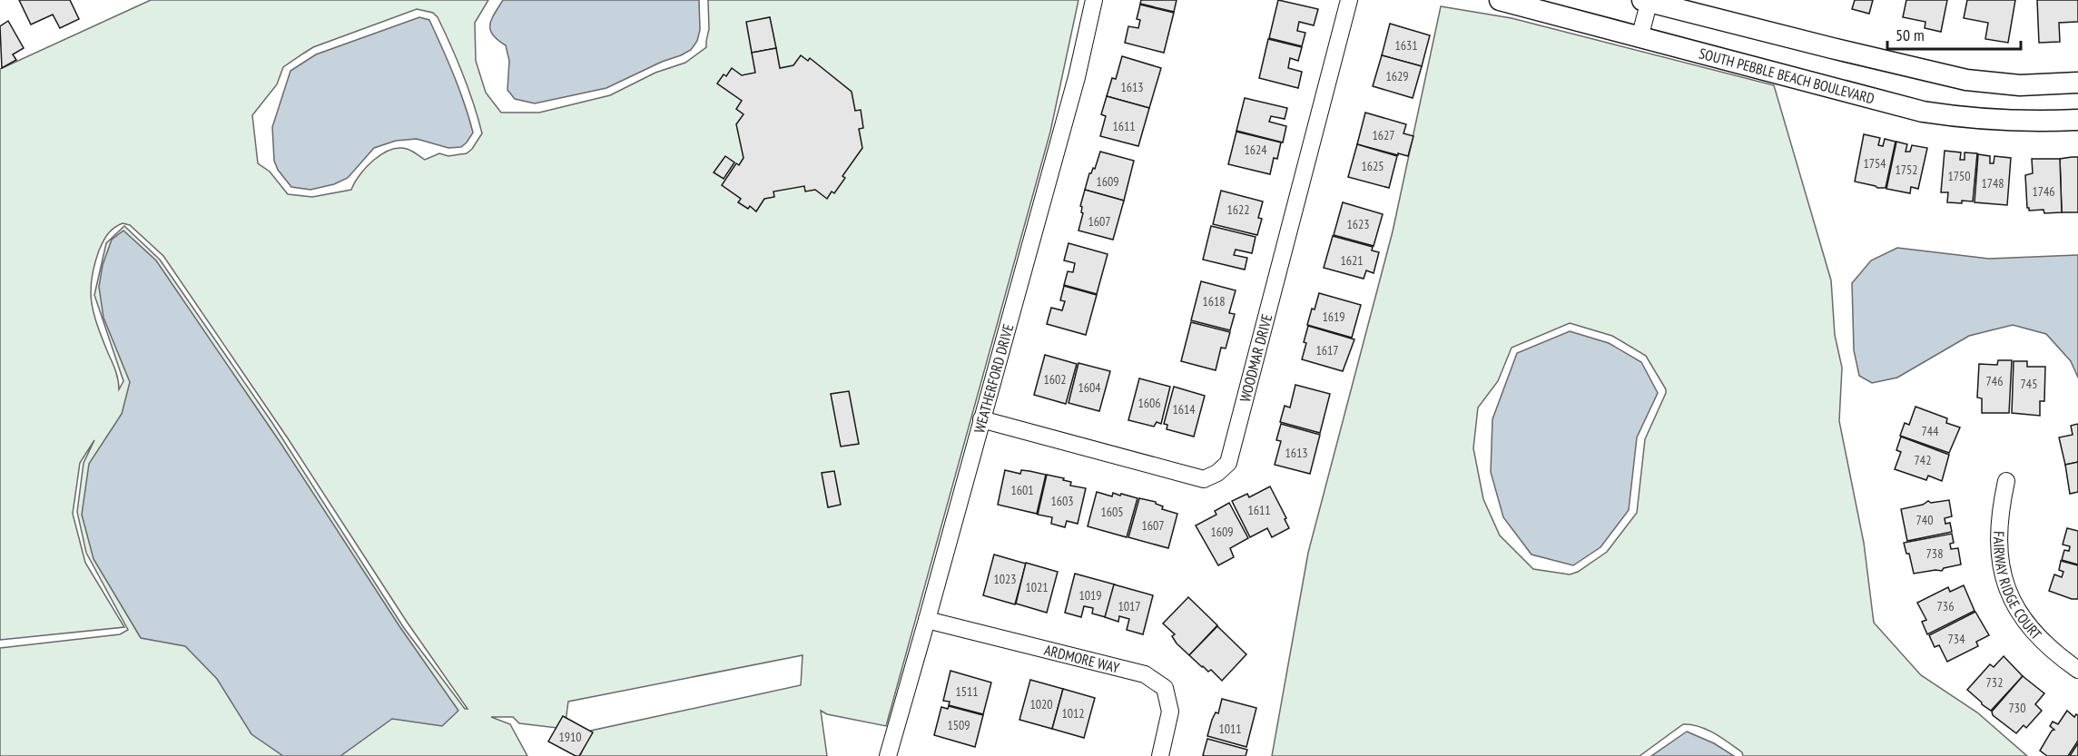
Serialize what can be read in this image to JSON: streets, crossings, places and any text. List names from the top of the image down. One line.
{"streets":{"street":["SOUTH PEBBLE BEACH BOULEVARD","WOODMAR DRIVE","WEATHERFORD DRIVE","FAIRWAY RIDGE COURT","ARDMORE WAY"]},"crossings":[["WOODMAR DRIVE","WEATHERFORD DRIVE"],["WEATHERFORD DRIVE","ARDMORE WAY"]],"house_numbers":["1631","1629","1613","1611","1627","1624","1754","1625","1752","1750","1609","1748","1746","1622","1607","1623","1621","1618","1619","1617","1602","746","745","1604","1606","1614","744","1613","742","1601","1603","1611","1605","740","1607","1609","738","1023","1021","1019","1017","736","734","732","1511","1020","730","1012","1509","1011","1910"],"scale_bar":"50 m"}
